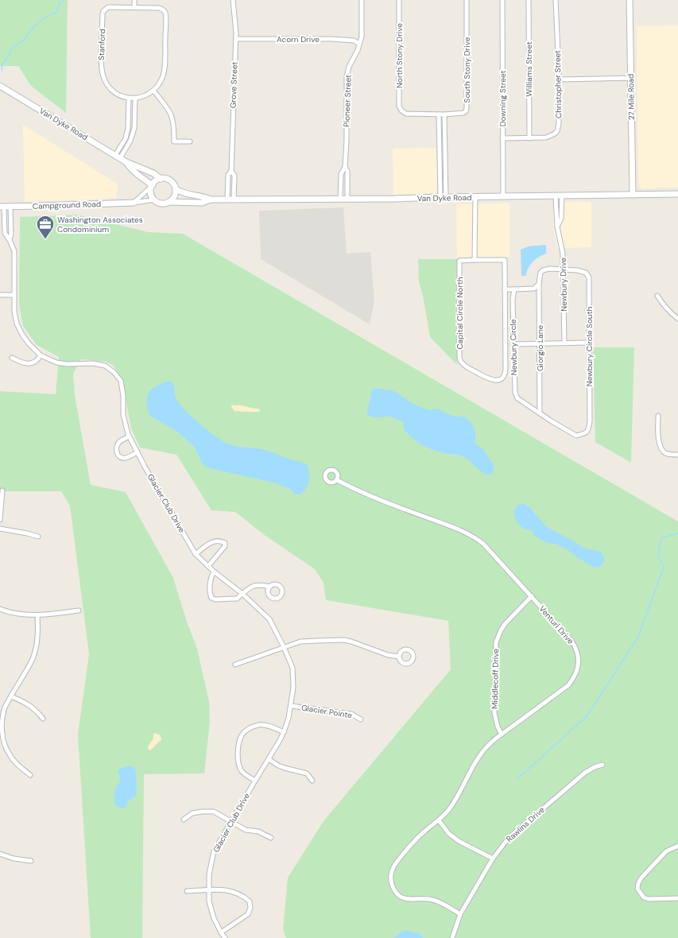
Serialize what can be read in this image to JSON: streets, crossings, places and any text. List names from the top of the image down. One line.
{"streets":{"street":["Acorn Drive","Stanford","North Stony Drive","Williams Street","South Stony Drive","Christopher Street","Grove Street","27 Mile Road","Downing Street","Pioneer Street","Van Dyke Road","Campground Road","Newbury Drive","Capital Circle North","Newbury Circle South","Newbury Circle","Giorgio Lane","Glacier Club Drive","Venturi Drive","Middlecoff Drive","Glacier Pointe","Rawlins Drive"]},"crossings":[["Acorn Drive","Grove Street"],["Acorn Drive","Pioneer Street"],["Williams Street","Christopher Street"],["Christopher Street","Downing Street"],["Grove Street","Van Dyke Road"],["27 Mile Road","Van Dyke Road"],["Downing Street","Van Dyke Road"],["Pioneer Street","Van Dyke Road"],["Van Dyke Road","Campground Road"],["Van Dyke Road","Newbury Drive"],["Campground Road","Glacier Club Drive"],["Newbury Drive","Newbury Circle South"],["Newbury Circle South","Newbury Circle"],["Newbury Circle","Giorgio Lane"],["Glacier Club Drive","Glacier Pointe"],["Venturi Drive","Middlecoff Drive"],["Venturi Drive","Rawlins Drive"]],"places":{"office":["Washington Associates Condominium"]}}
